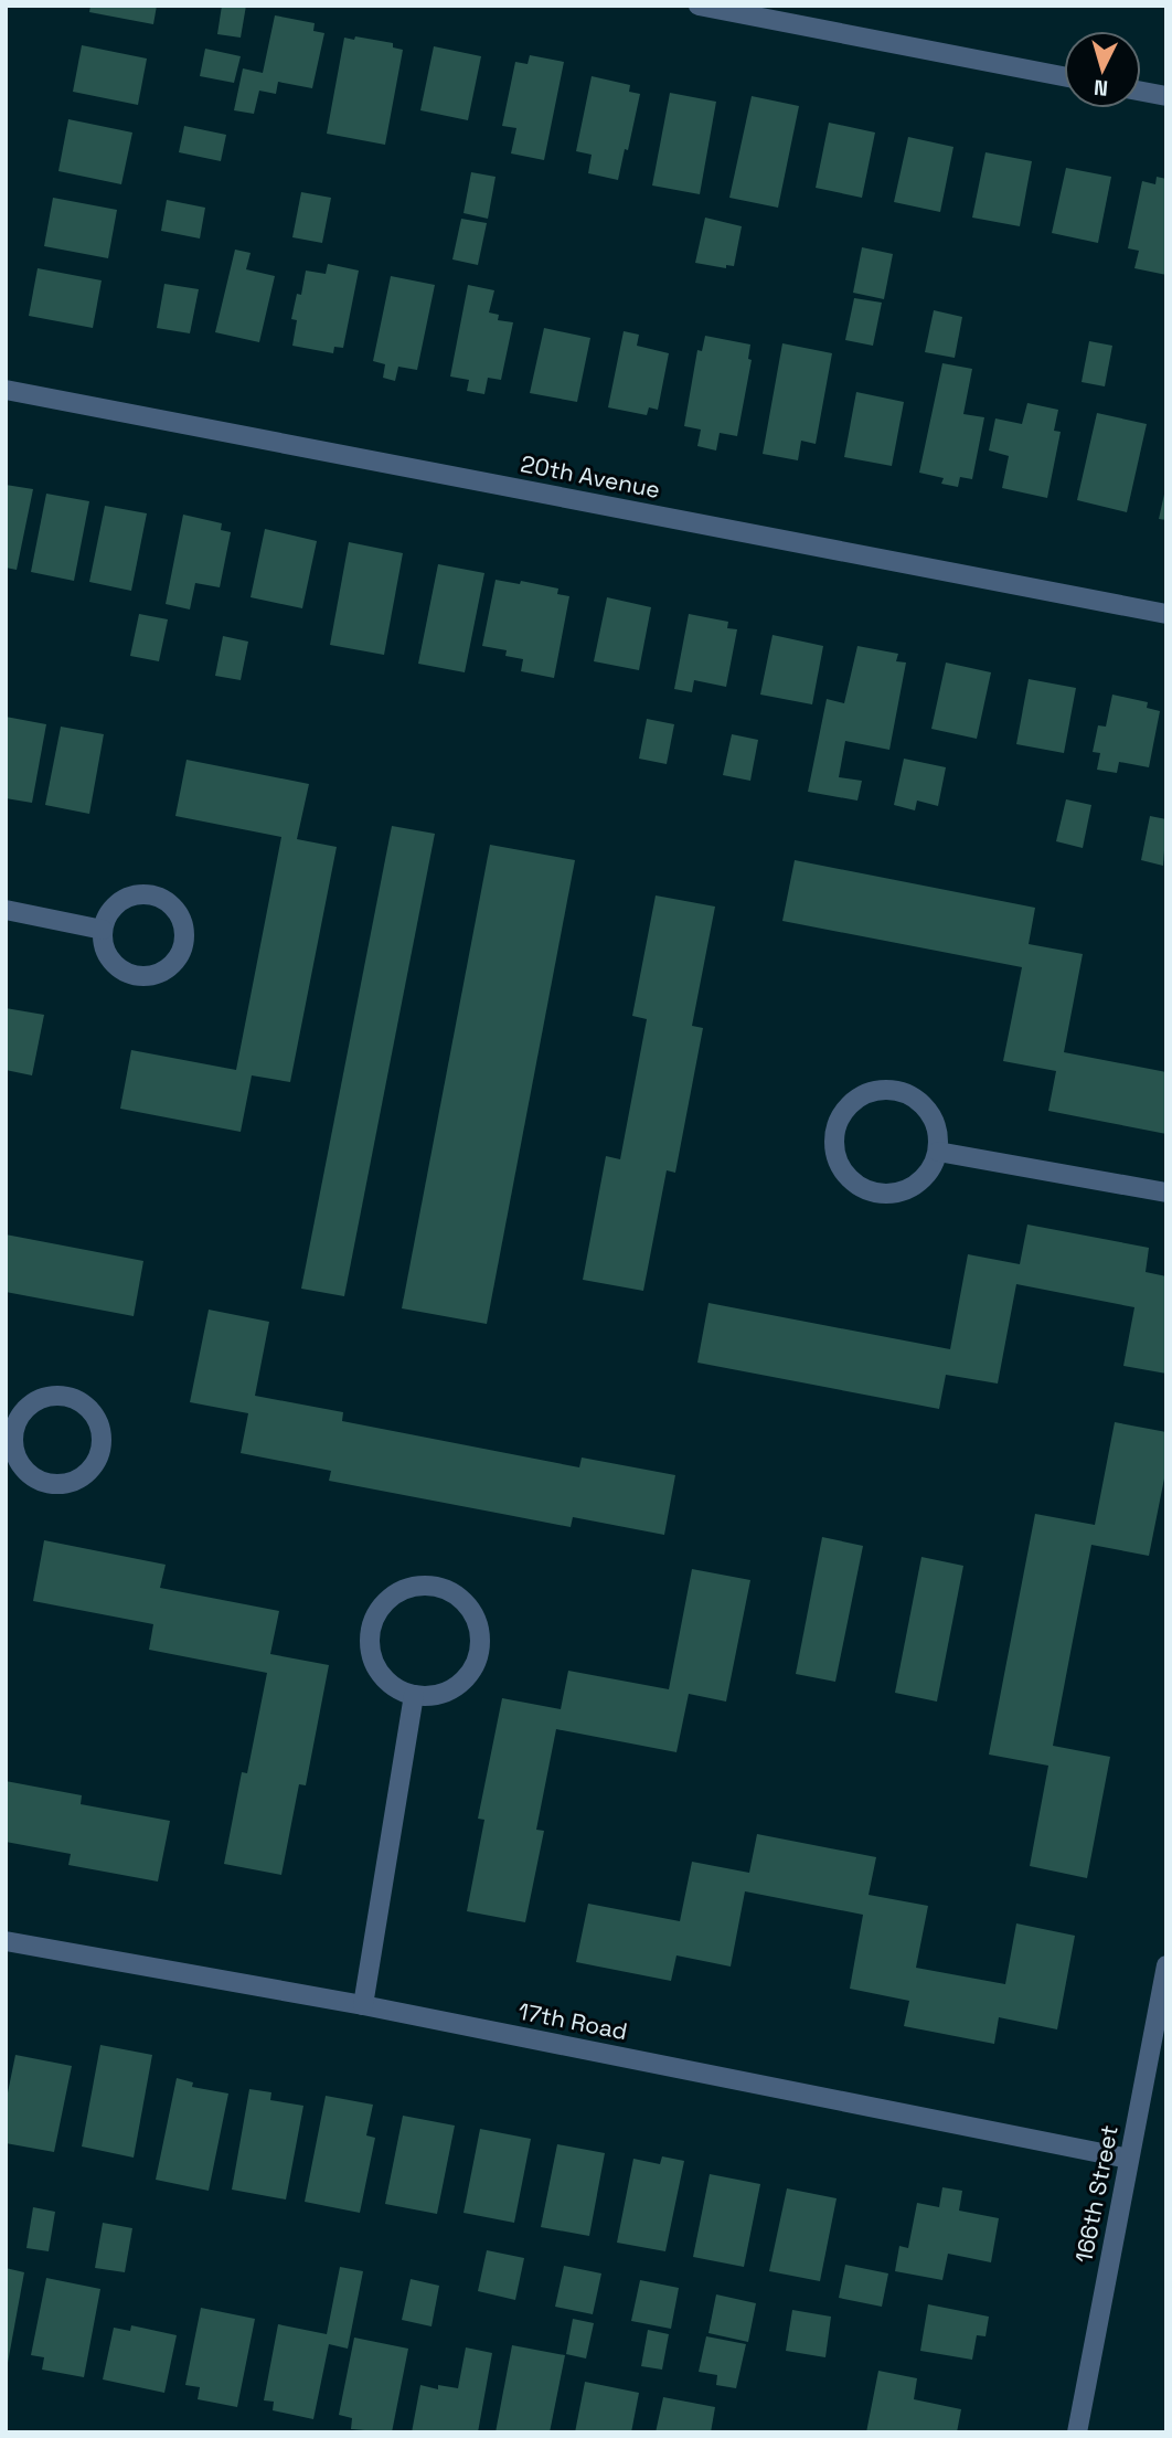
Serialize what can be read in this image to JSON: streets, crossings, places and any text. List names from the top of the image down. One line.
{"streets":{"street":["20th Avenue","17th Road","166th Street"]},"crossings":[["17th Road","166th Street"]],"north":"bottom"}
